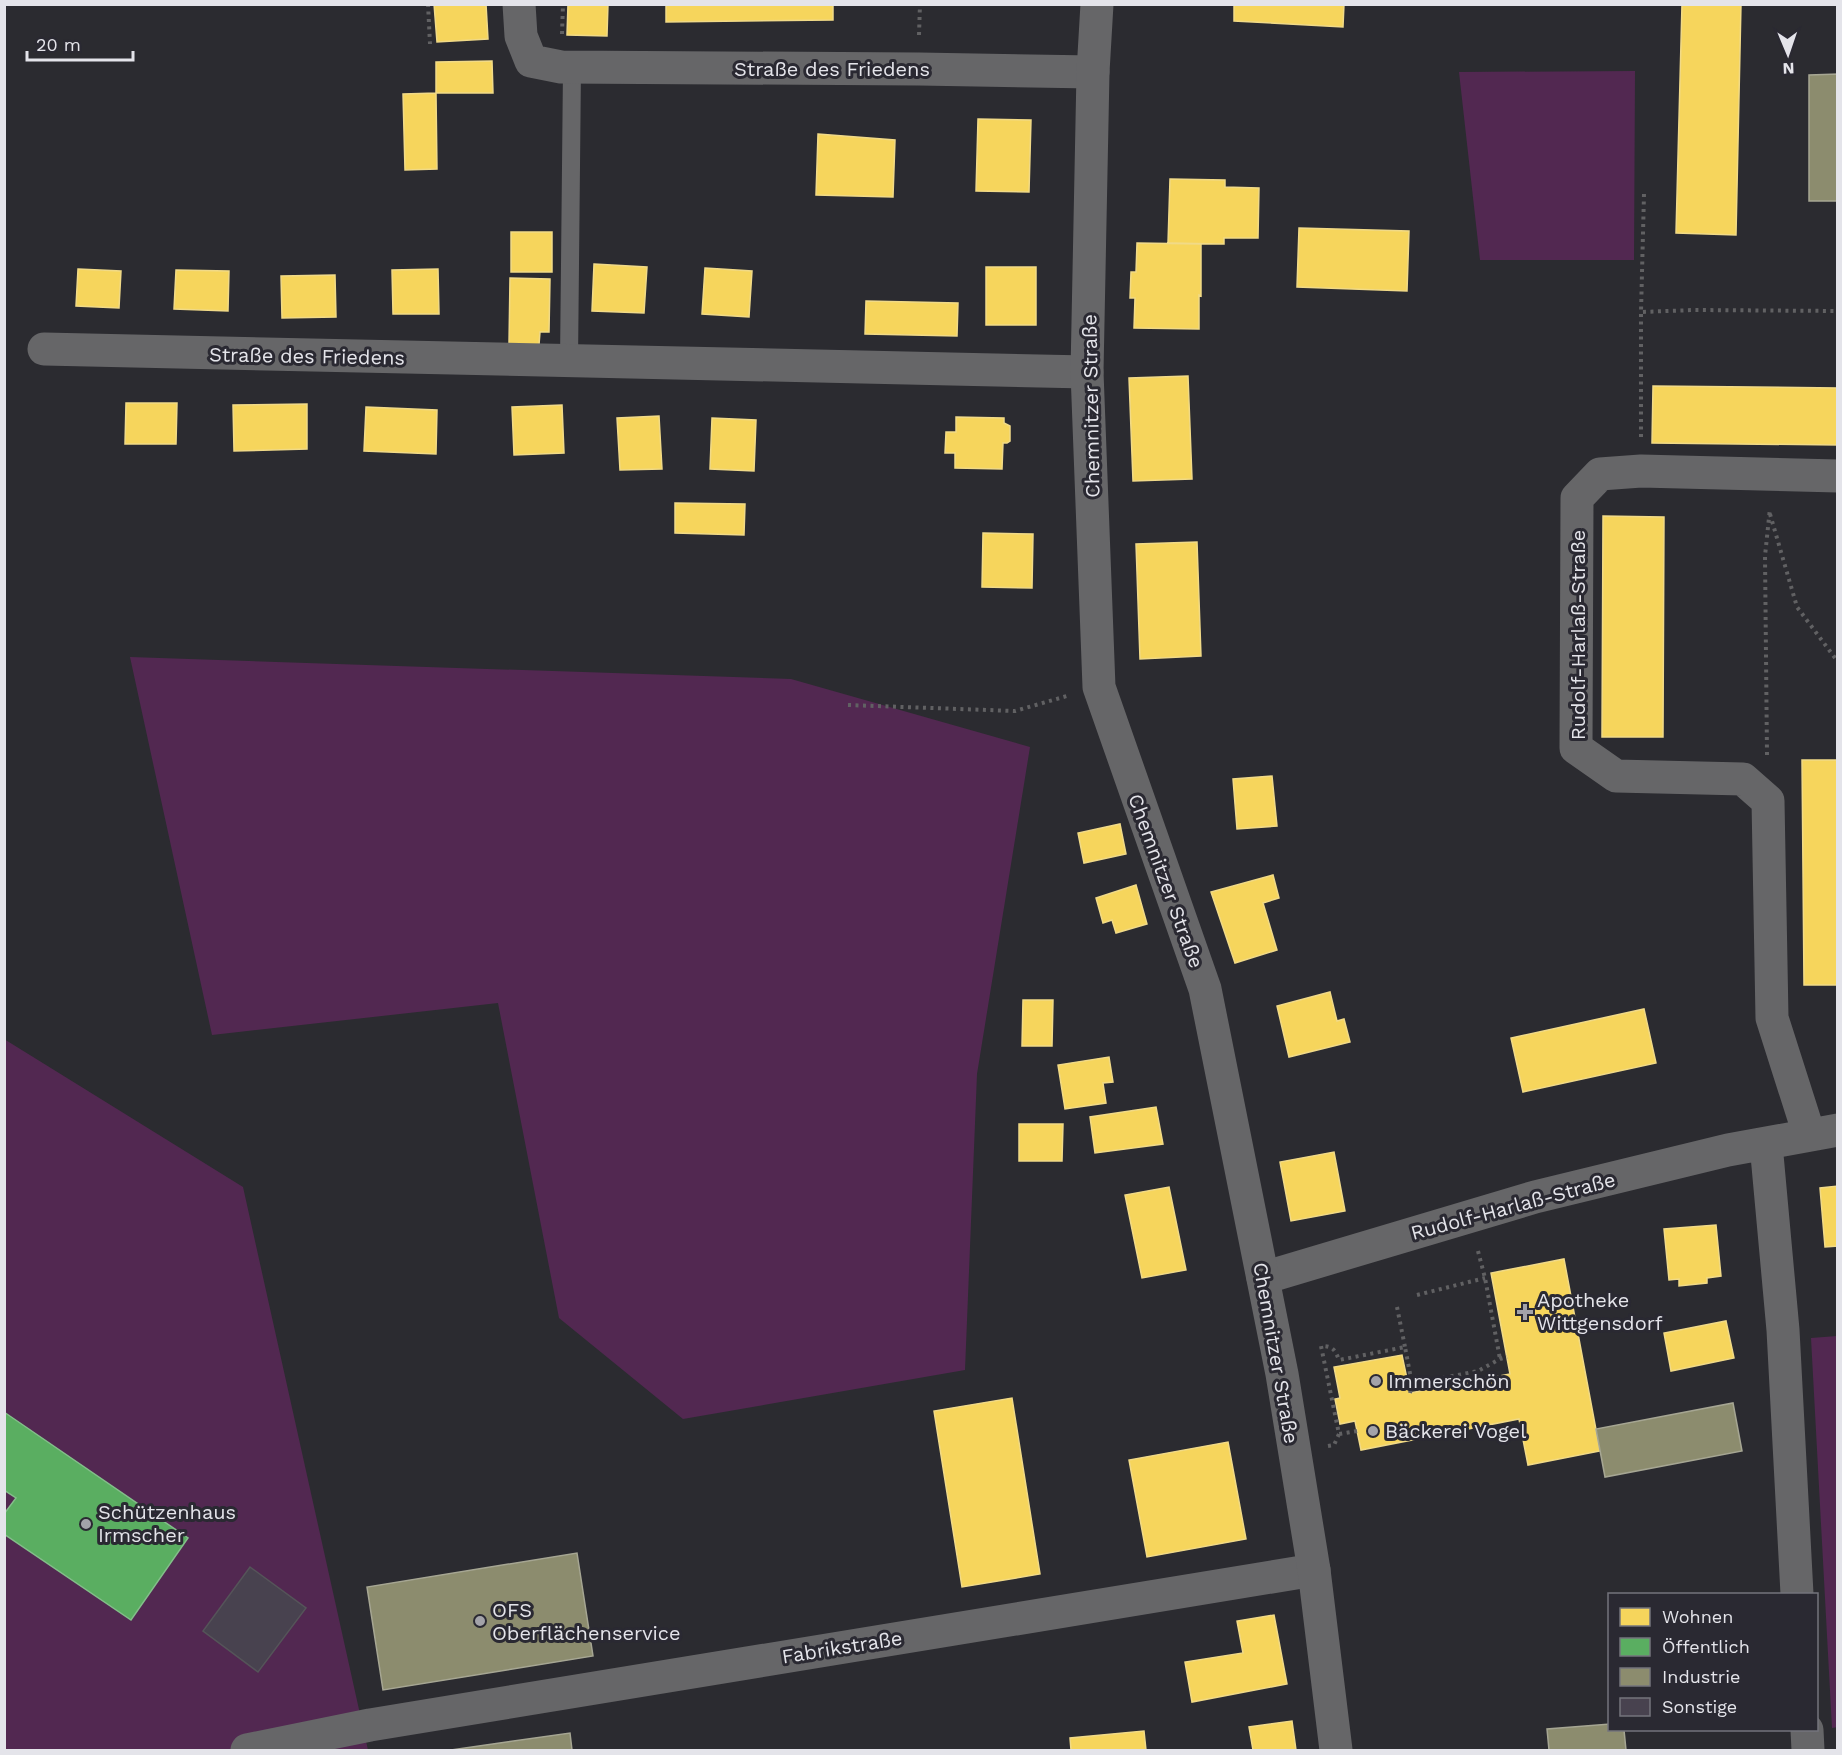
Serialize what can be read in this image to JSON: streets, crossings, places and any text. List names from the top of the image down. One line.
{"streets":{"street":["Straße des Friedens","Chemnitzer Straße","Rudolf-Harlaß-Straße","Fabrikstraße"]},"crossings":[["Straße des Friedens","Chemnitzer Straße"],["Chemnitzer Straße","Rudolf-Harlaß-Straße"],["Chemnitzer Straße","Fabrikstraße"]],"places":{"health":["Apotheke Wittgensdorf"],"other":["Immerschön","Bäckerei Vogel","Schützenhaus Irmscher","OFS Oberflächenservice"]},"legend":["Wohnen","Öffentlich","Industrie","Sonstige"],"scale_bar":"20 m","north":"bottom"}
